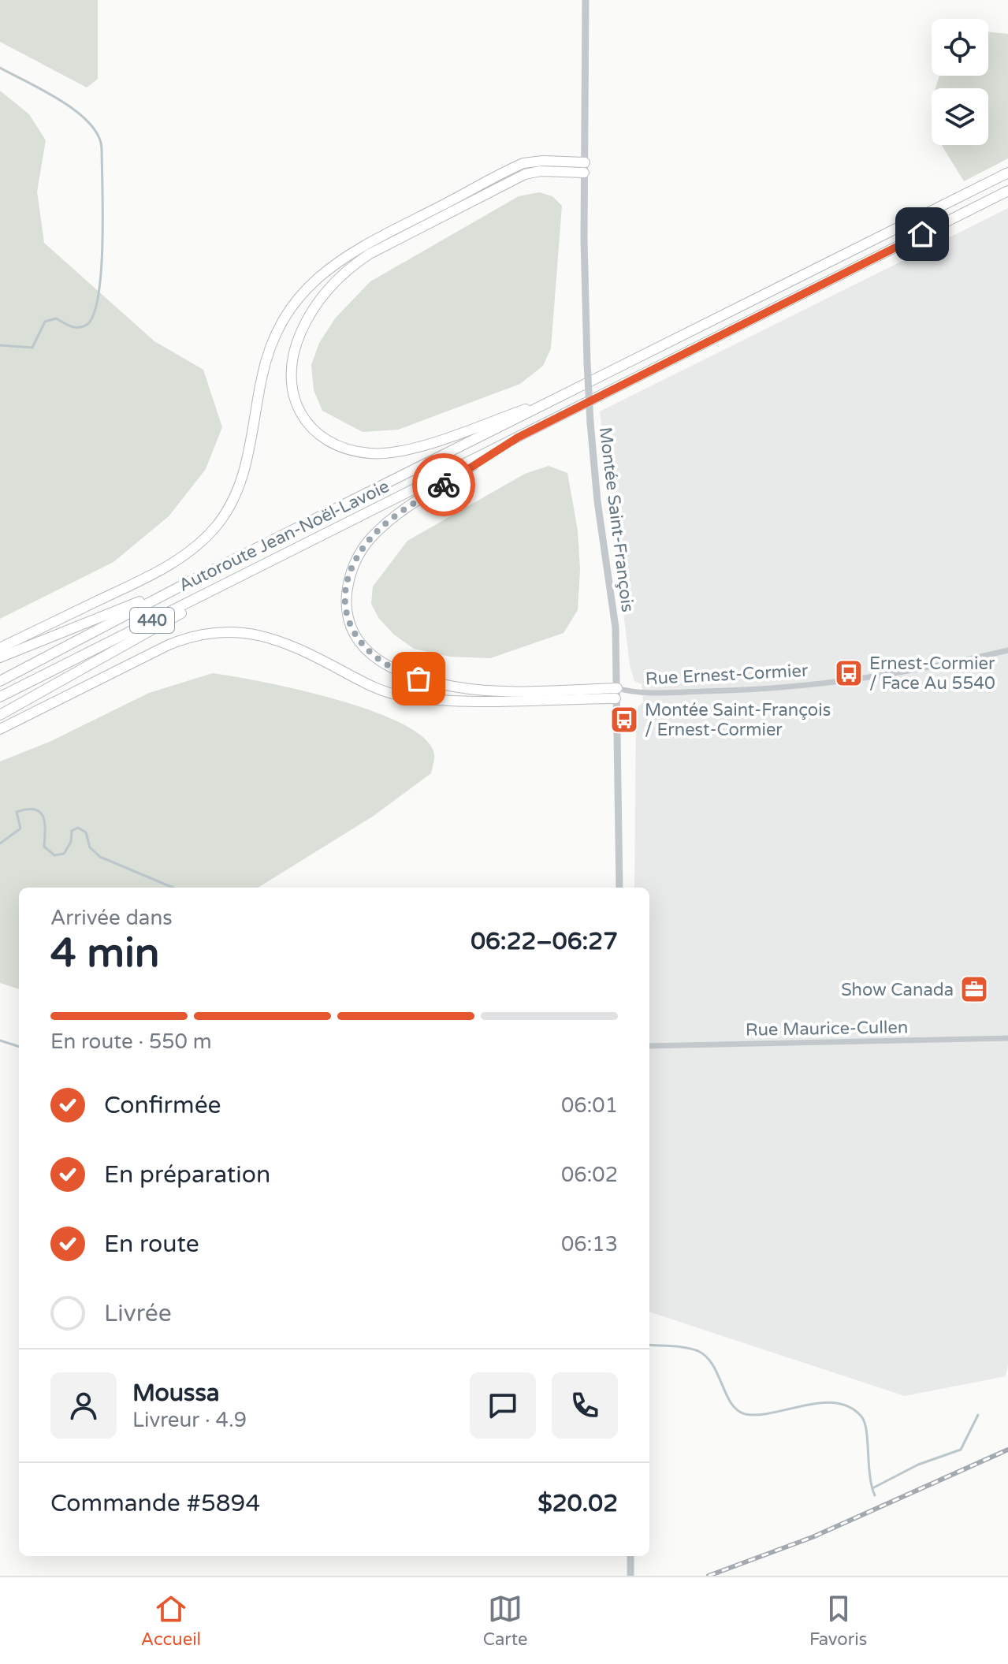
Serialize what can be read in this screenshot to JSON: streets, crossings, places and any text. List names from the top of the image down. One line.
{"streets":{"highway":["Autoroute Jean-Noël-Lavoie","440"],"street":["Montée Saint-François","Rue Ernest-Cormier","Rue Maurice-Cullen"]},"crossings":[["Montée Saint-François","Rue Ernest-Cormier"]],"places":{"bus stop":["Ernest-Cormier / Face Au 5540","Montée Saint-François / Ernest-Cormier"],"office":["Show Canada"]},"page":{"heading":["4 min","Arrivée dans","06:22–06:27"],"panel":["Moussa","Livreur · 4.9","Commande #5894","$20.02"],"bar":"En route · 550 m","list":[["Confirmée","06:01"],["En préparation","06:02"],["En route","06:13"],"Livrée"],"tabs":["Accueil","Carte","Favoris"]}}
